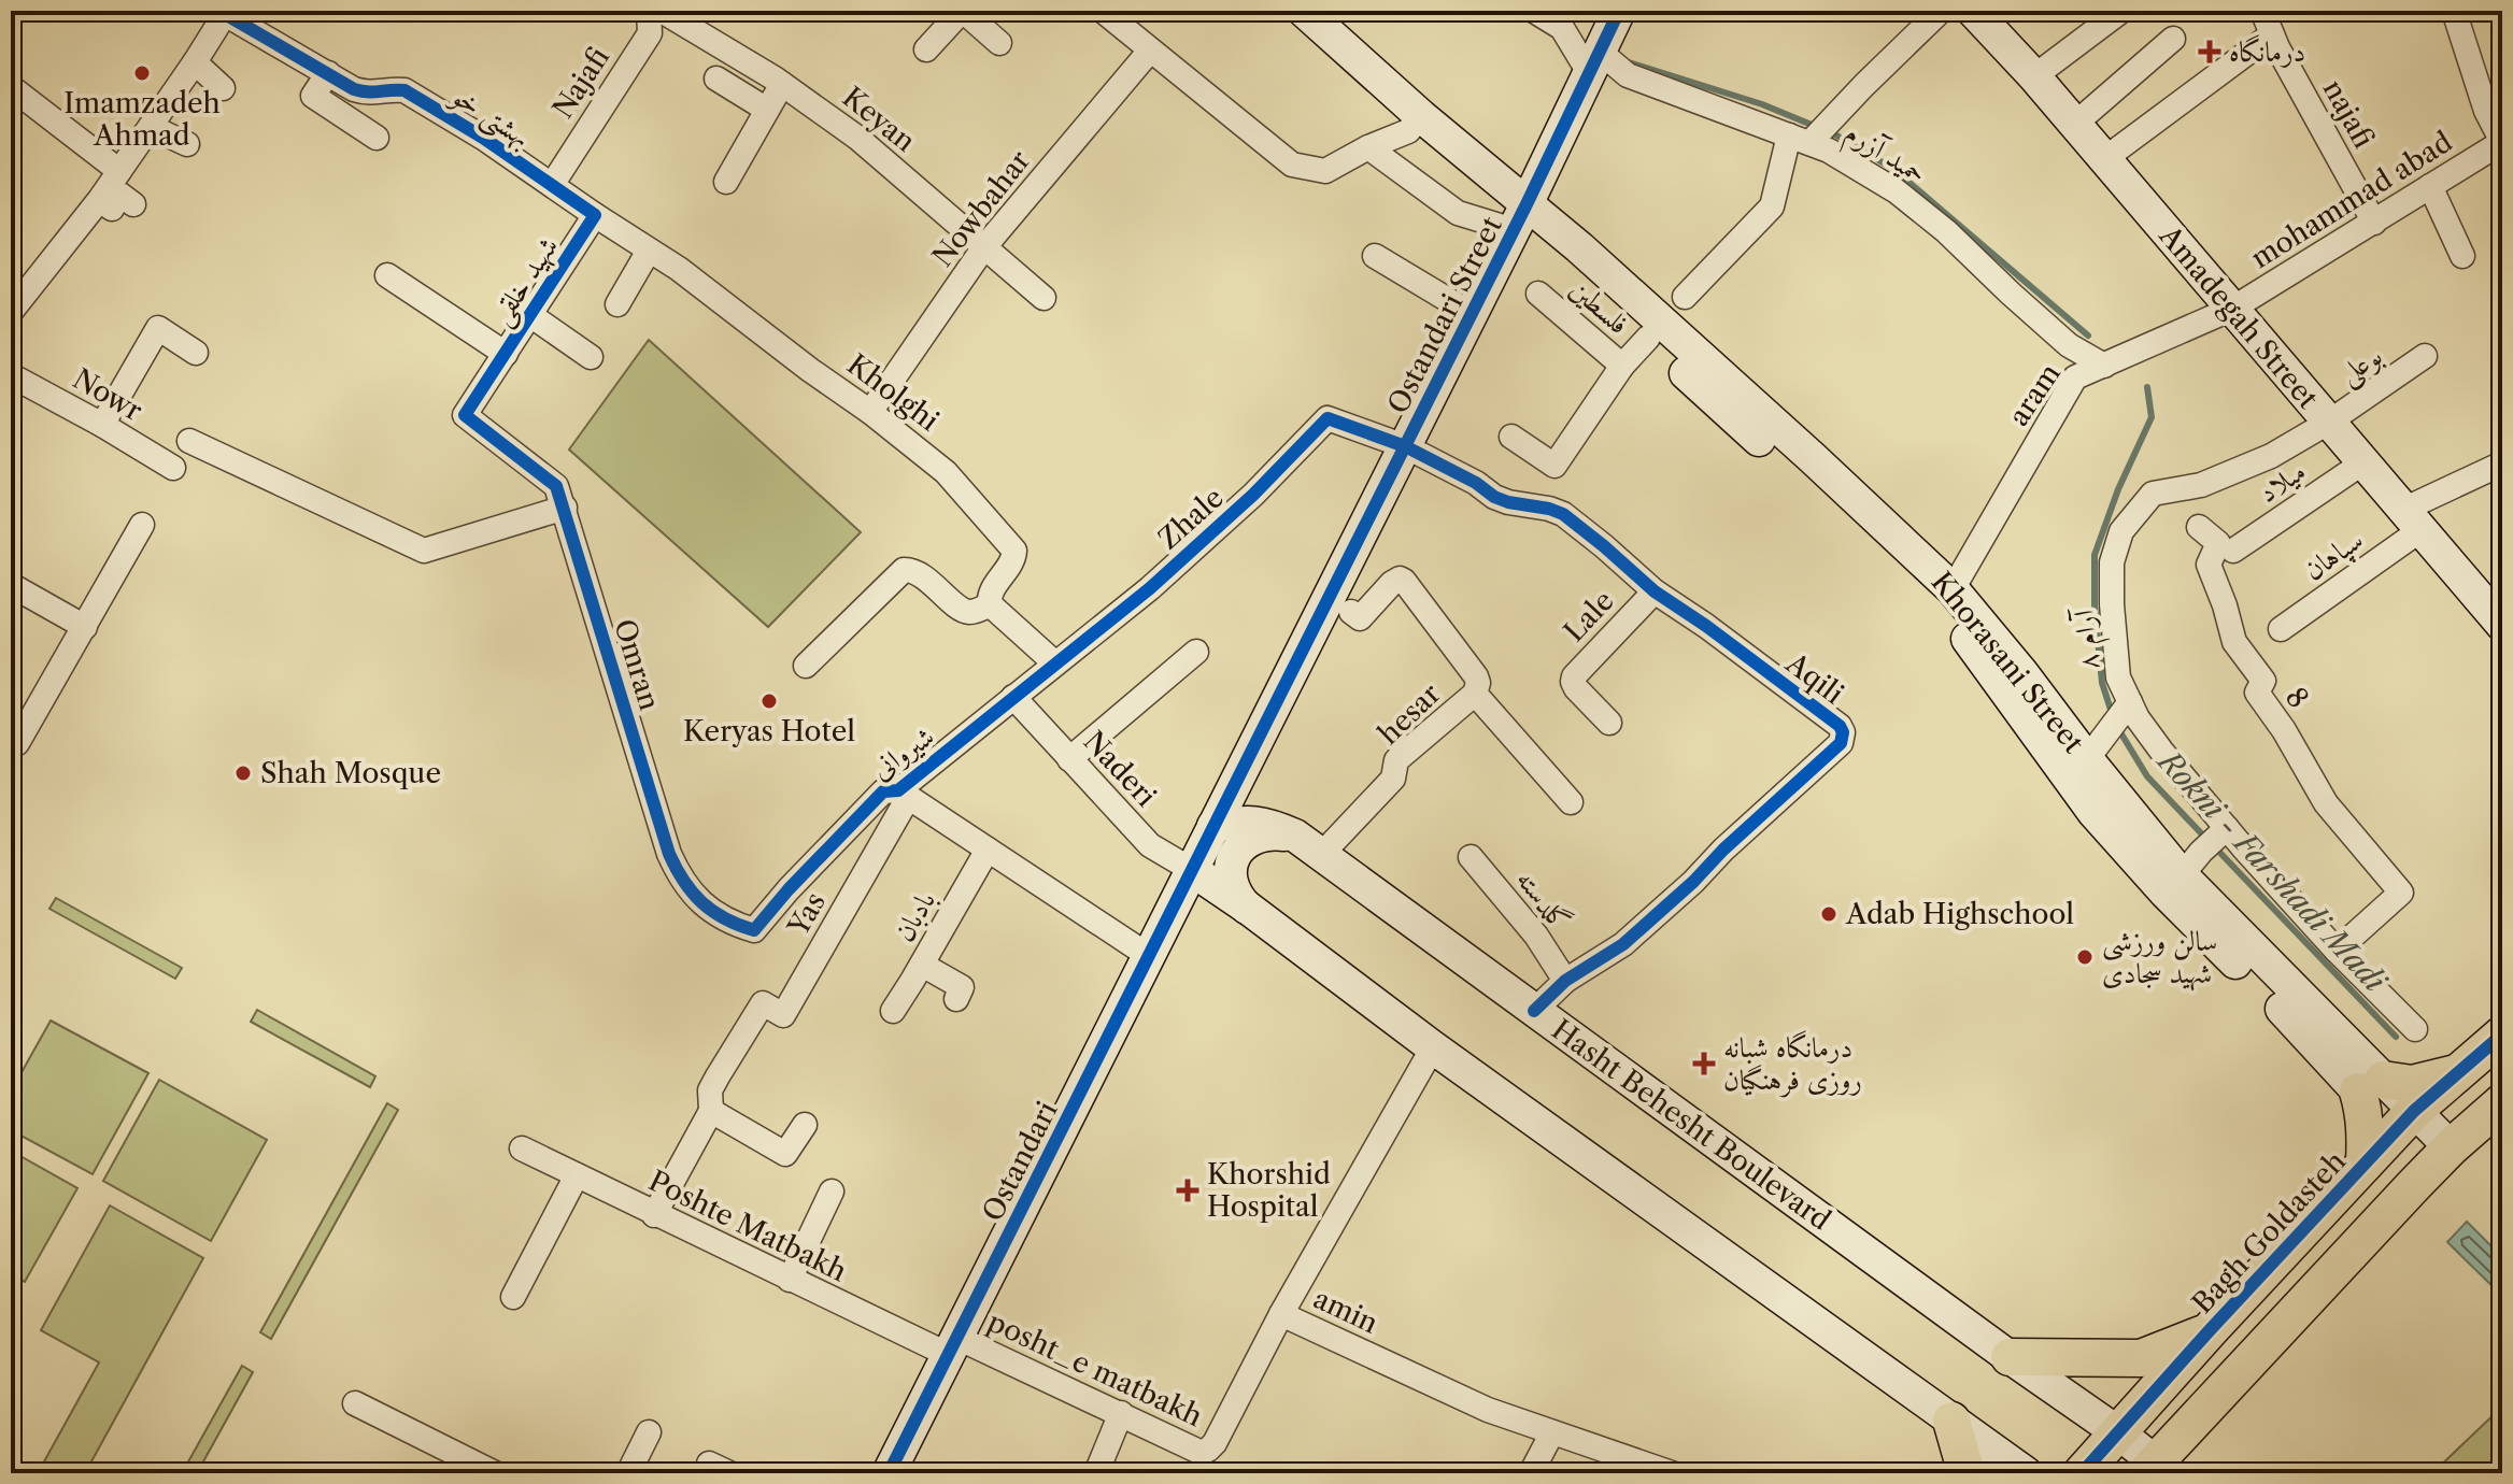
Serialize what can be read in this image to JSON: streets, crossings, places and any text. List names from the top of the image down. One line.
{"streets":{"main road":["Ostandari Street","Amadegah Street","Khorasani Street","Hasht Behesht Boulevard","Ostandari","Bagh Goldasteh"],"street":["Najafi","najafi","بهشتی خو","Keyan","حمید آزرم","mohammad abad","Nowbahar","شهید خلقی","فلسطین","بوعلی","Kholghi","Nowr","aram","میلاد","Zhale","سپاهان","Lale","۸ آرام","Omran","Aqili","8","hesar","شیروانی","Naderi","گلدسته","Yas","بادبان","Poshte Matbakh","amin","posht_e matbakh"]},"crossings":[["Najafi","بهشتی خو"],["najafi","mohammad abad"],["Keyan","Nowbahar"],["حمید آزرم","Ostandari Street"],["حمید آزرم","aram"],["mohammad abad","Amadegah Street"],["mohammad abad","aram"],["Nowbahar","Kholghi"],["شهید خلقی","Kholghi"],["شهید خلقی","Omran"],["Ostandari Street","Zhale"],["Ostandari Street","Khorasani Street"],["Ostandari Street","Aqili"],["Ostandari Street","Naderi"],["Ostandari Street","Hasht Behesht Boulevard"],["Ostandari Street","Ostandari"],["Amadegah Street","بوعلی"],["Amadegah Street","aram"],["Amadegah Street","میلاد"],["Amadegah Street","سپاهان"],["Amadegah Street","۸ آرام"],["بوعلی","۸ آرام"],["aram","Khorasani Street"],["Zhale","Aqili"],["Zhale","شیروانی"],["Zhale","Naderi"],["Lale","Aqili"],["۸ آرام","8"],["Omran","شیروانی"],["Aqili","گلدسته"],["Aqili","Hasht Behesht Boulevard"],["hesar","Hasht Behesht Boulevard"],["شیروانی","Naderi"],["شیروانی","Yas"],["Naderi","Ostandari"],["Hasht Behesht Boulevard","Bagh Goldasteh"],["Ostandari","Poshte Matbakh"],["Ostandari","posht_e matbakh"],["Poshte Matbakh","posht_e matbakh"],["amin","posht_e matbakh"]],"water":["Rokni - Farshadi Madi"],"places":{"health":["درمانگاه","درمانگاه شبانه روزی فرهنگیان","Khorshid Hospital"],"other":["Imamzadeh Ahmad","Keryas Hotel","Shah Mosque","Adab Highschool","سالن ورزشی شهید سجادی"]}}
